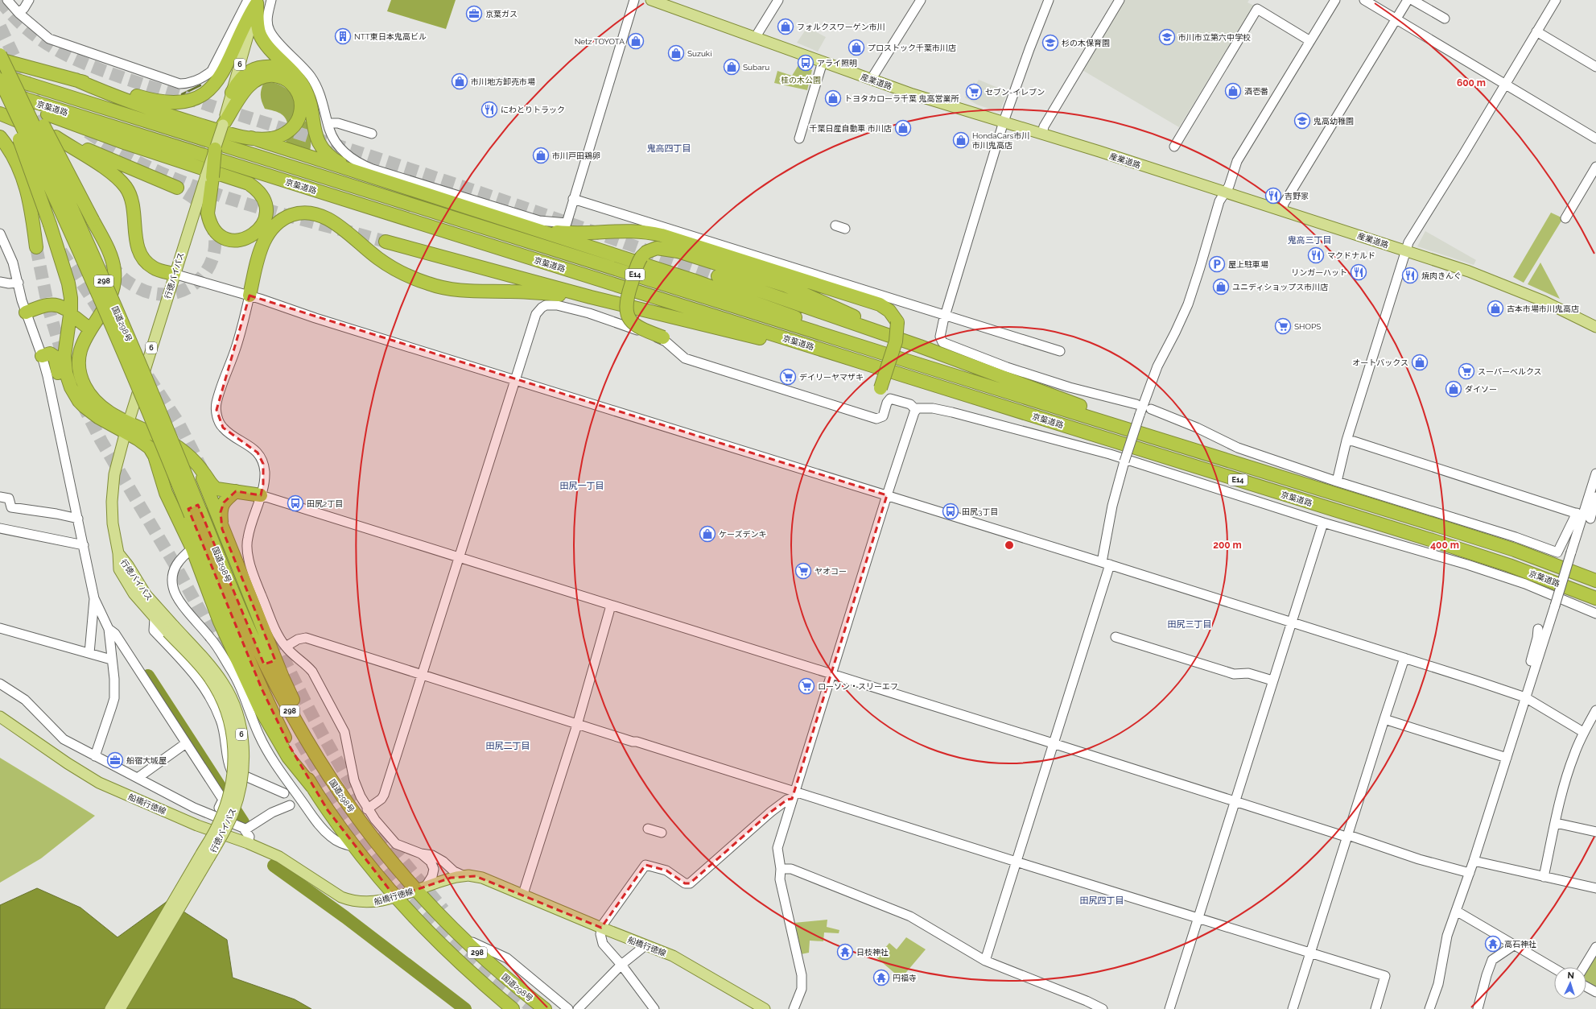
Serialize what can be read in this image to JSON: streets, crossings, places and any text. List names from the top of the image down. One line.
{"streets":{"highway":["京葉道路","E14","298","国道298号"],"main road":["6","産業道路","行徳バイパス","船橋行徳線"]},"crossings":[["京葉道路","298"],["行徳バイパス","298"],["298","国道298号"],["国道298号","船橋行徳線"]],"districts":["鬼高四丁目","鬼高三丁目","田尻一丁目","田尻三丁目","田尻二丁目","田尻四丁目"],"parks":["桂の木公園"],"places":{"office":["京葉ガス","船宿大城屋"],"shop":["フォルクスワーゲン市川","Netz TOYOTA","プロストック千葉市川店","Suzuki","Subaru","市川地方卸売市場","酒壱番","トヨタカローラ千葉 鬼高営業所","千葉日産自動車 市川店","HondaCars市川 市川鬼高店","市川戸田鶏卵","ユニディショップス市川店","古本市場市川鬼高店","オートバックス","ダイソー","ケーズデンキ"],"building":["NTT東日本鬼高ビル"],"school or university":["市川市立第六中学校","杉の木保育園","鬼高幼稚園"],"bus stop":["アライ照明","田尻2丁目","田尻3丁目"],"supermarket":["セブン-イレブン","SHOPS","スーパーベルクス","デイリーヤマザキ","ヤオコー","ローソン・スリーエフ"],"restaurant":["にわとりトラック","吉野家","マクドナルド","リンガーハット","焼肉きんぐ"],"parking":["屋上駐車場"],"temple":["高石神社","日枝神社","円福寺"]},"north":"top","rings":["600 m","200 m","400 m"]}
